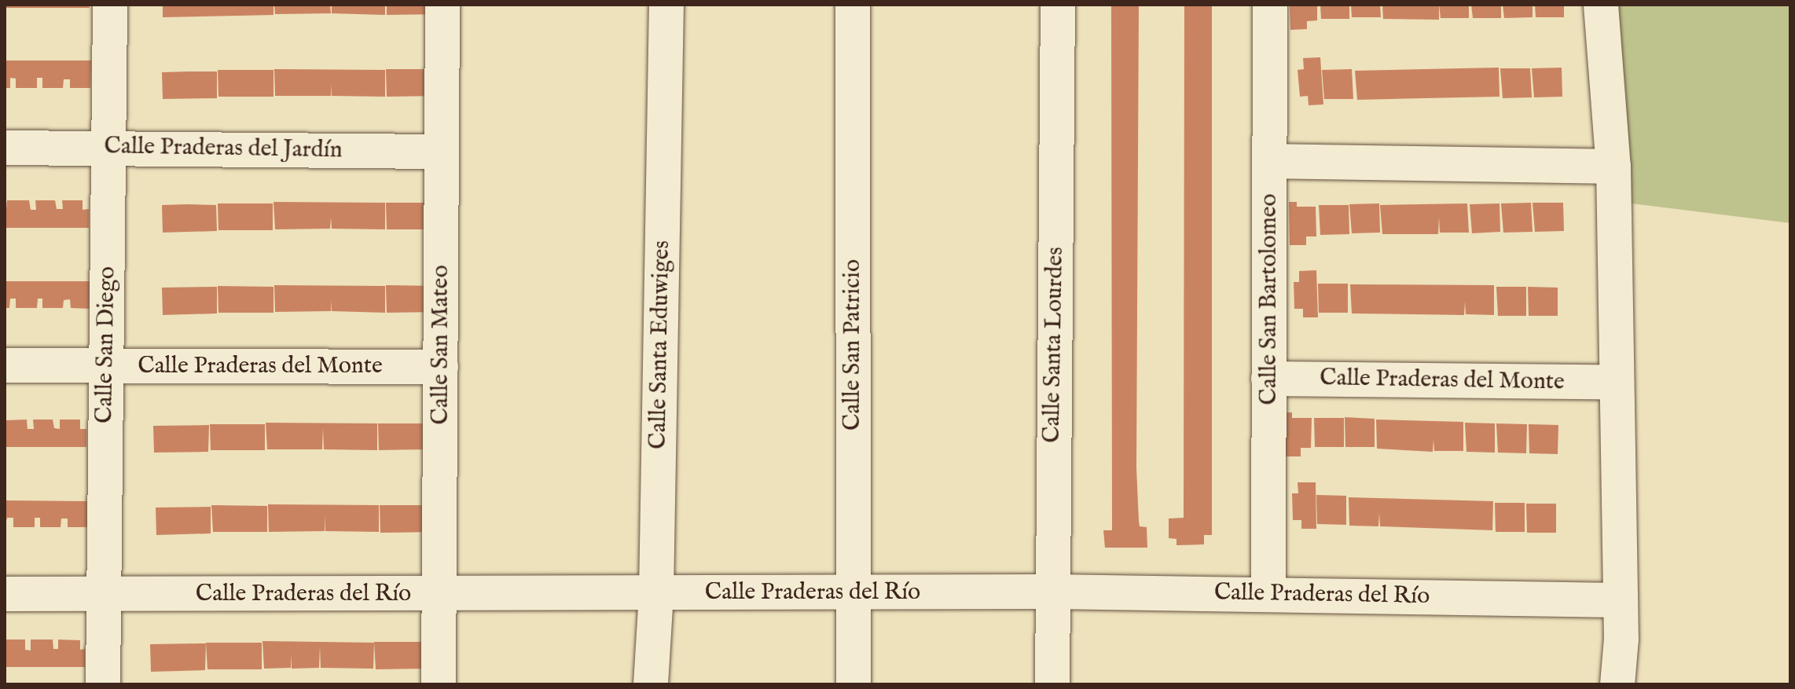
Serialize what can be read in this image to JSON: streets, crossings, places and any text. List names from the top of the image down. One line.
{"streets":{"street":["Calle Praderas del Jardín","Calle San Bartolomeo","Calle San Diego","Calle San Mateo","Calle Santa Eduwiges","Calle San Patricio","Calle Santa Lourdes","Calle Praderas del Monte","Calle Praderas del Río"]},"crossings":[["Calle Praderas del Jardín","Calle San Diego"],["Calle Praderas del Jardín","Calle San Mateo"],["Calle San Bartolomeo","Calle Praderas del Monte"],["Calle San Bartolomeo","Calle Praderas del Río"],["Calle San Diego","Calle Praderas del Monte"],["Calle San Diego","Calle Praderas del Río"],["Calle San Mateo","Calle Praderas del Monte"],["Calle San Mateo","Calle Praderas del Río"],["Calle Santa Eduwiges","Calle Praderas del Río"],["Calle San Patricio","Calle Praderas del Río"],["Calle Santa Lourdes","Calle Praderas del Río"]]}
